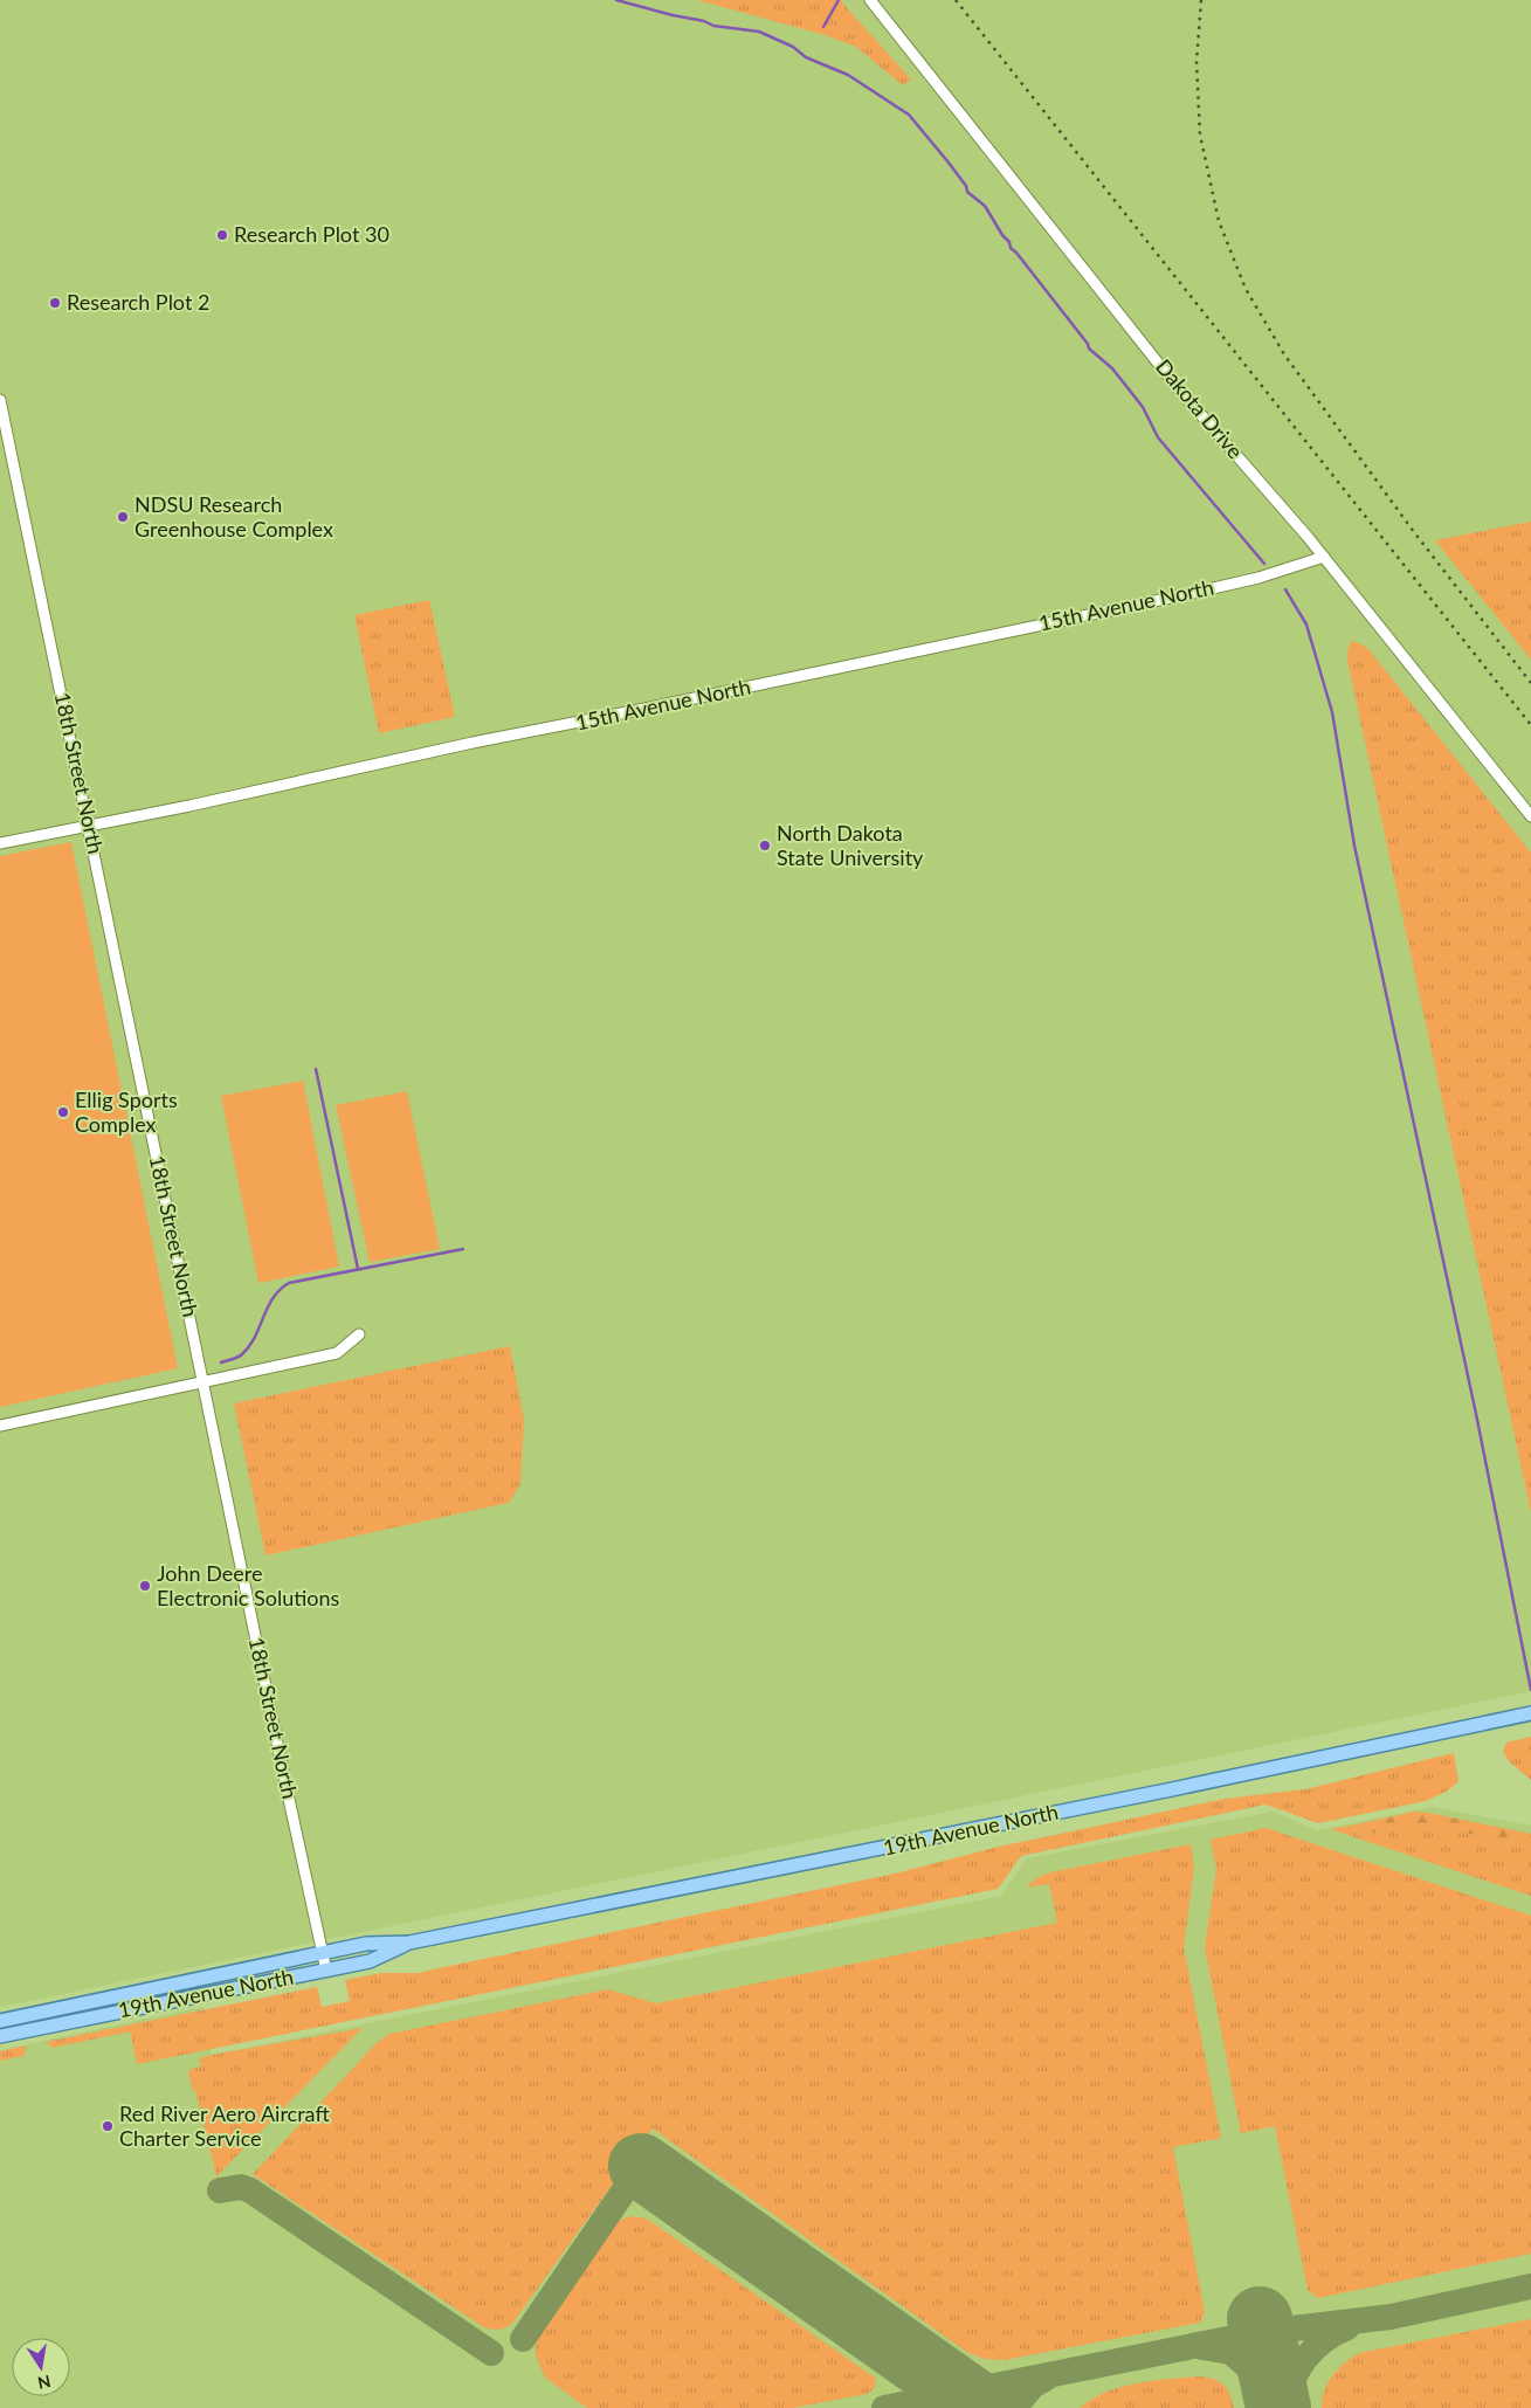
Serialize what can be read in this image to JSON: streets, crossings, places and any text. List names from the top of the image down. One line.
{"streets":{"main road":["19th Avenue North"],"street":["Dakota Drive","15th Avenue North","18th Street North"]},"crossings":[["Dakota Drive","15th Avenue North"],["15th Avenue North","18th Street North"],["18th Street North","19th Avenue North"]],"places":["Research Plot 30","Research Plot 2","NDSU Research Greenhouse Complex","North Dakota State University","Ellig Sports Complex","John Deere Electronic Solutions","Red River Aero Aircraft Charter Service"],"north":"bottom"}
